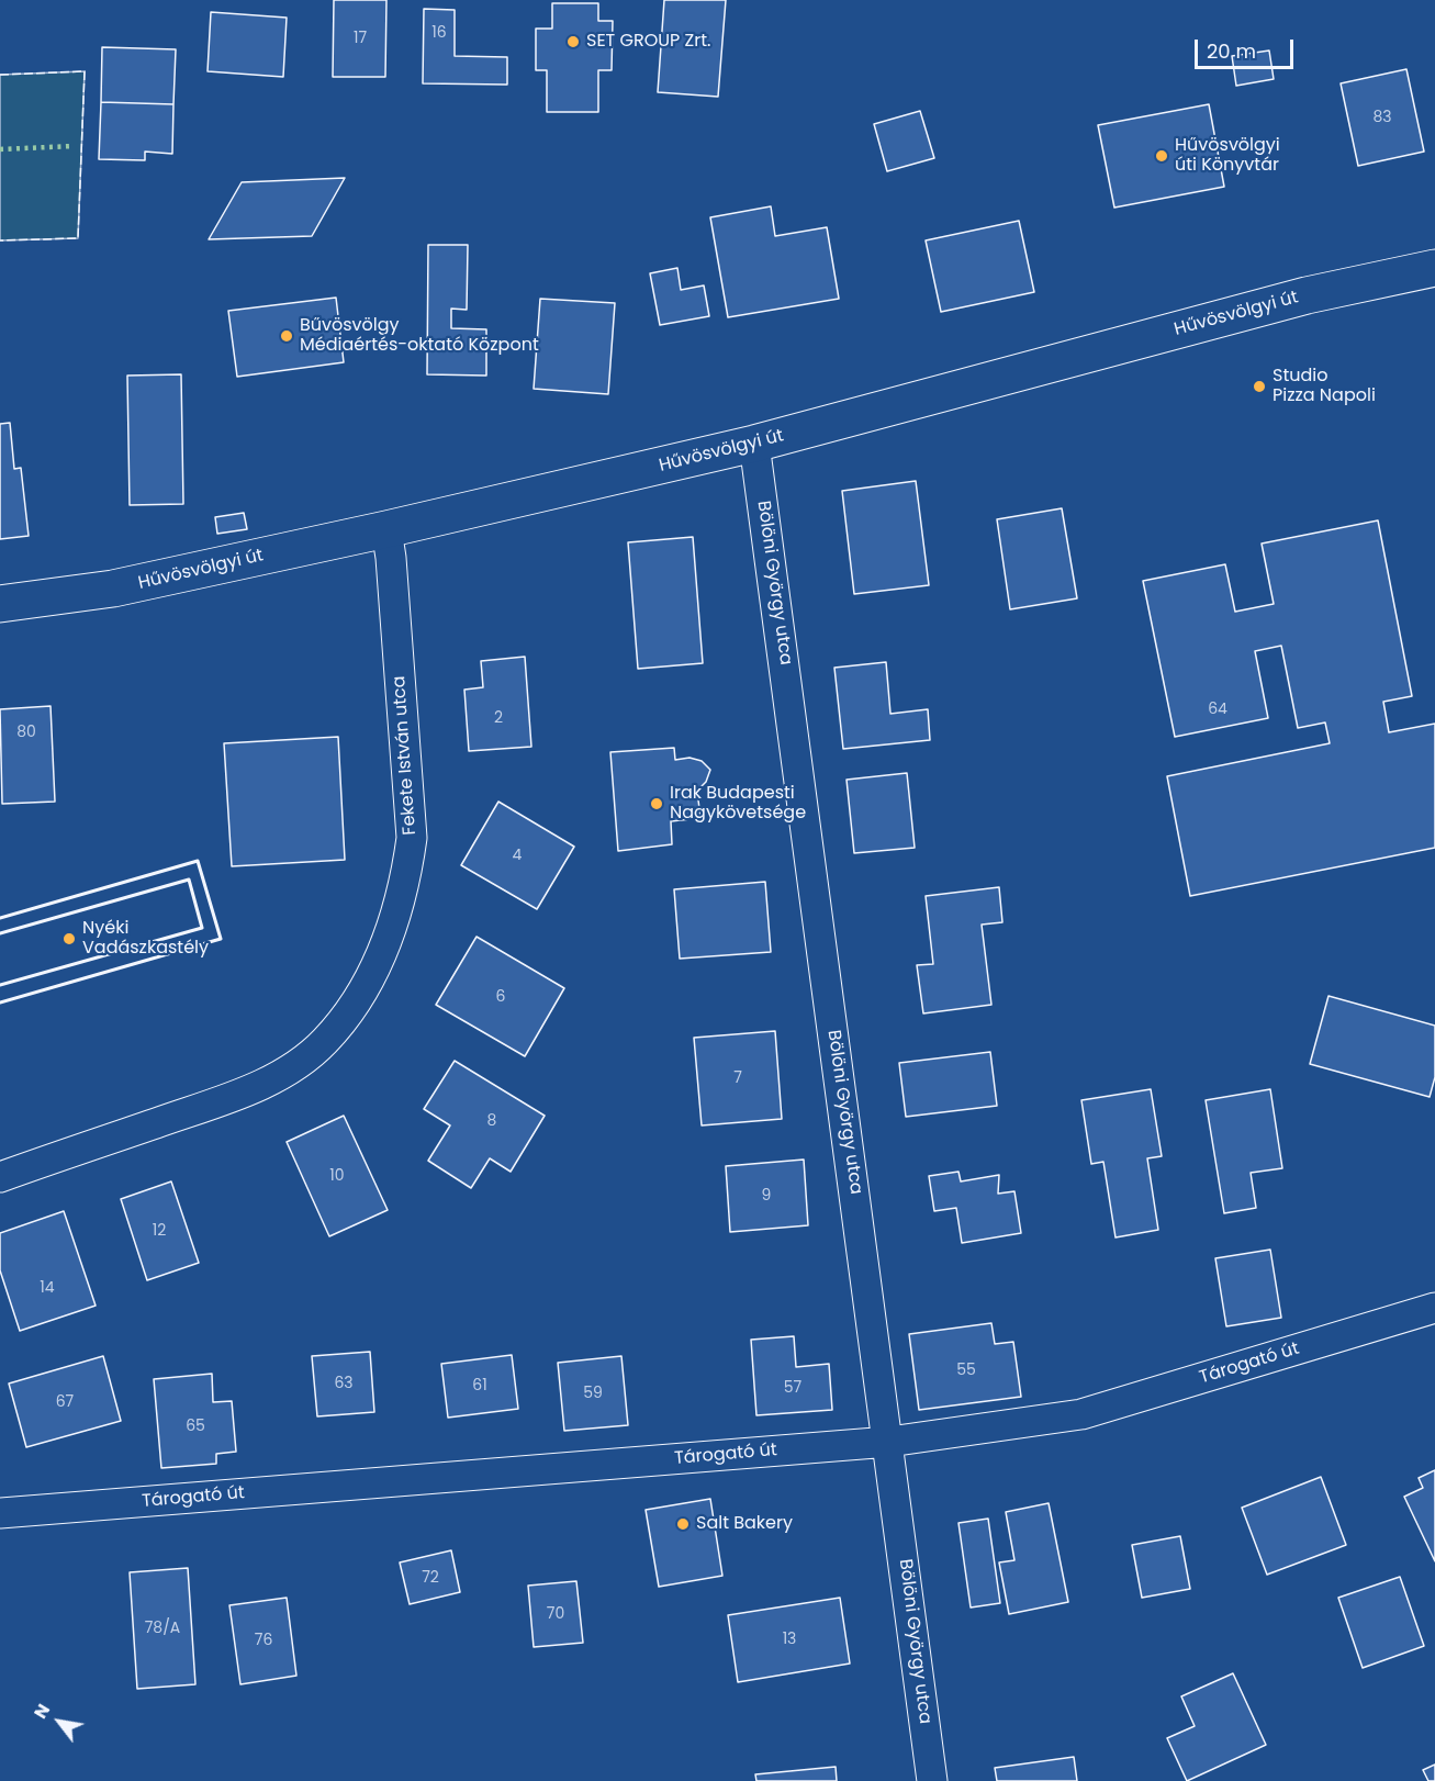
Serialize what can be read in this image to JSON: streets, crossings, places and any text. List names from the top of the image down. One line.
{"streets":{"main road":["Hűvösvölgyi út"],"street":["Bölöni György utca","Fekete István utca","Tárogató út"]},"crossings":[["Hűvösvölgyi út","Bölöni György utca"],["Hűvösvölgyi út","Fekete István utca"],["Bölöni György utca","Tárogató út"]],"places":["SET GROUP Zrt.","Hűvösvölgyi úti Könyvtár","Bűvösvölgy Médiaértés-oktató Központ","Studio Pizza Napoli","Irak Budapesti Nagykövetsége","Nyéki Vadászkastély","Salt Bakery"],"house_numbers":["16","17","83","64","2","80","4","6","7","8","10","9","12","14","55","63","61","57","59","67","65","72","70","78/A","13","76"],"scale_bar":"20 m","north":"top left"}
